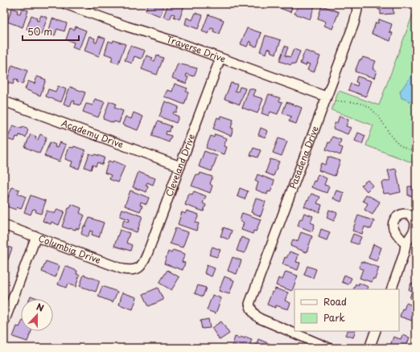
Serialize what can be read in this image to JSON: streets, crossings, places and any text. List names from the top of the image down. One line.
{"streets":{"street":["Traverse Drive","Academy Drive","Pasadena Drive","Cleveland Drive","Columbia Drive"]},"crossings":[["Traverse Drive","Pasadena Drive"],["Traverse Drive","Cleveland Drive"],["Academy Drive","Cleveland Drive"],["Cleveland Drive","Columbia Drive"]],"legend":["Road","Park"],"scale_bar":"50 m","north":"top"}
